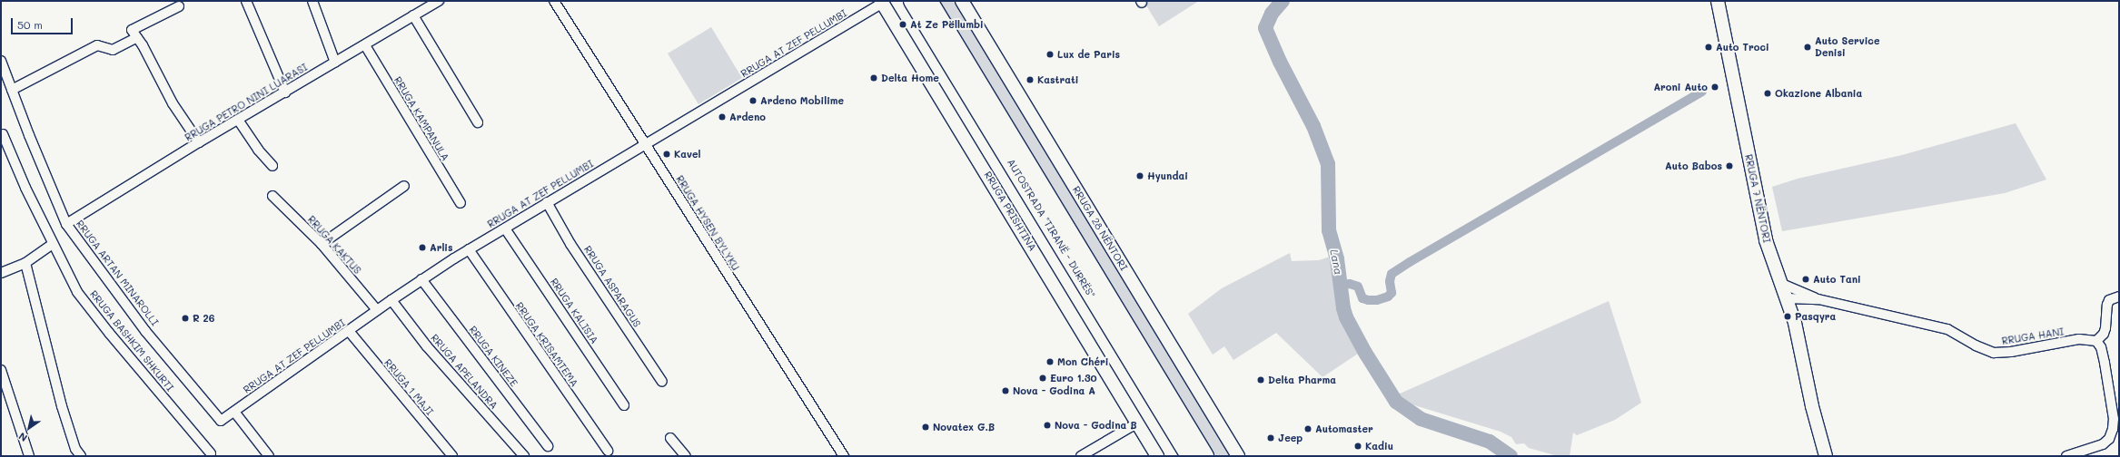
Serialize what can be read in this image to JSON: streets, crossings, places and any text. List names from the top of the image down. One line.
{"streets":{"highway":["AUTOSTRADA \"TIRANË - DURRËS\""],"main road":["RRUGA 7 NËNTORI","RRUGA PRISHTINA","RRUGA 28 NËNTORI"],"street":["RRUGA AT ZEF PELLUMBI","RRUGA PETRO NINI LUARASI","RRUGA KAMPANULA","RRUGA HYSEN BYLYKU","RRUGA KAKTUS","RRUGA ARTAN MINAROLLI","RRUGA ASPARAGUS","RRUGA KALISIA","RRUGA HANI","RRUGA BASHKIM SHKURTI","RRUGA KRISAMTEMA","RRUGA KINEZE","RRUGA APELANDRA","RRUGA 1 MAJI"]},"crossings":[["RRUGA AT ZEF PELLUMBI","RRUGA PRISHTINA"],["RRUGA AT ZEF PELLUMBI","RRUGA HYSEN BYLYKU"],["RRUGA AT ZEF PELLUMBI","RRUGA KAKTUS"],["RRUGA AT ZEF PELLUMBI","RRUGA ARTAN MINAROLLI"],["RRUGA AT ZEF PELLUMBI","RRUGA ASPARAGUS"],["RRUGA AT ZEF PELLUMBI","RRUGA KALISIA"],["RRUGA AT ZEF PELLUMBI","RRUGA KRISAMTEMA"],["RRUGA AT ZEF PELLUMBI","RRUGA KINEZE"],["RRUGA AT ZEF PELLUMBI","RRUGA APELANDRA"],["RRUGA AT ZEF PELLUMBI","RRUGA 1 MAJI"],["RRUGA PETRO NINI LUARASI","RRUGA KAMPANULA"],["RRUGA PETRO NINI LUARASI","RRUGA ARTAN MINAROLLI"],["RRUGA 7 NËNTORI","RRUGA HANI"]],"water":["Lana"],"places":["At Ze Pëllumbi","Auto Troci","Auto Service Denisi","Lux de Paris","Delta Home","Kastrati","Aroni Auto","Okazione Albania","Ardeno Mobilime","Ardeno","Kavel","Auto Babos","Hyundai","Arlis","Auto Tani","Pasqyra","R 26","Mon Chéri","Euro 1.30","Delta Pharma","Nova - Godina A","Nova - Godina B","Novatex G.B","Automaster","Jeep","Kadiu"],"scale_bar":"50 m","north":"bottom left"}
